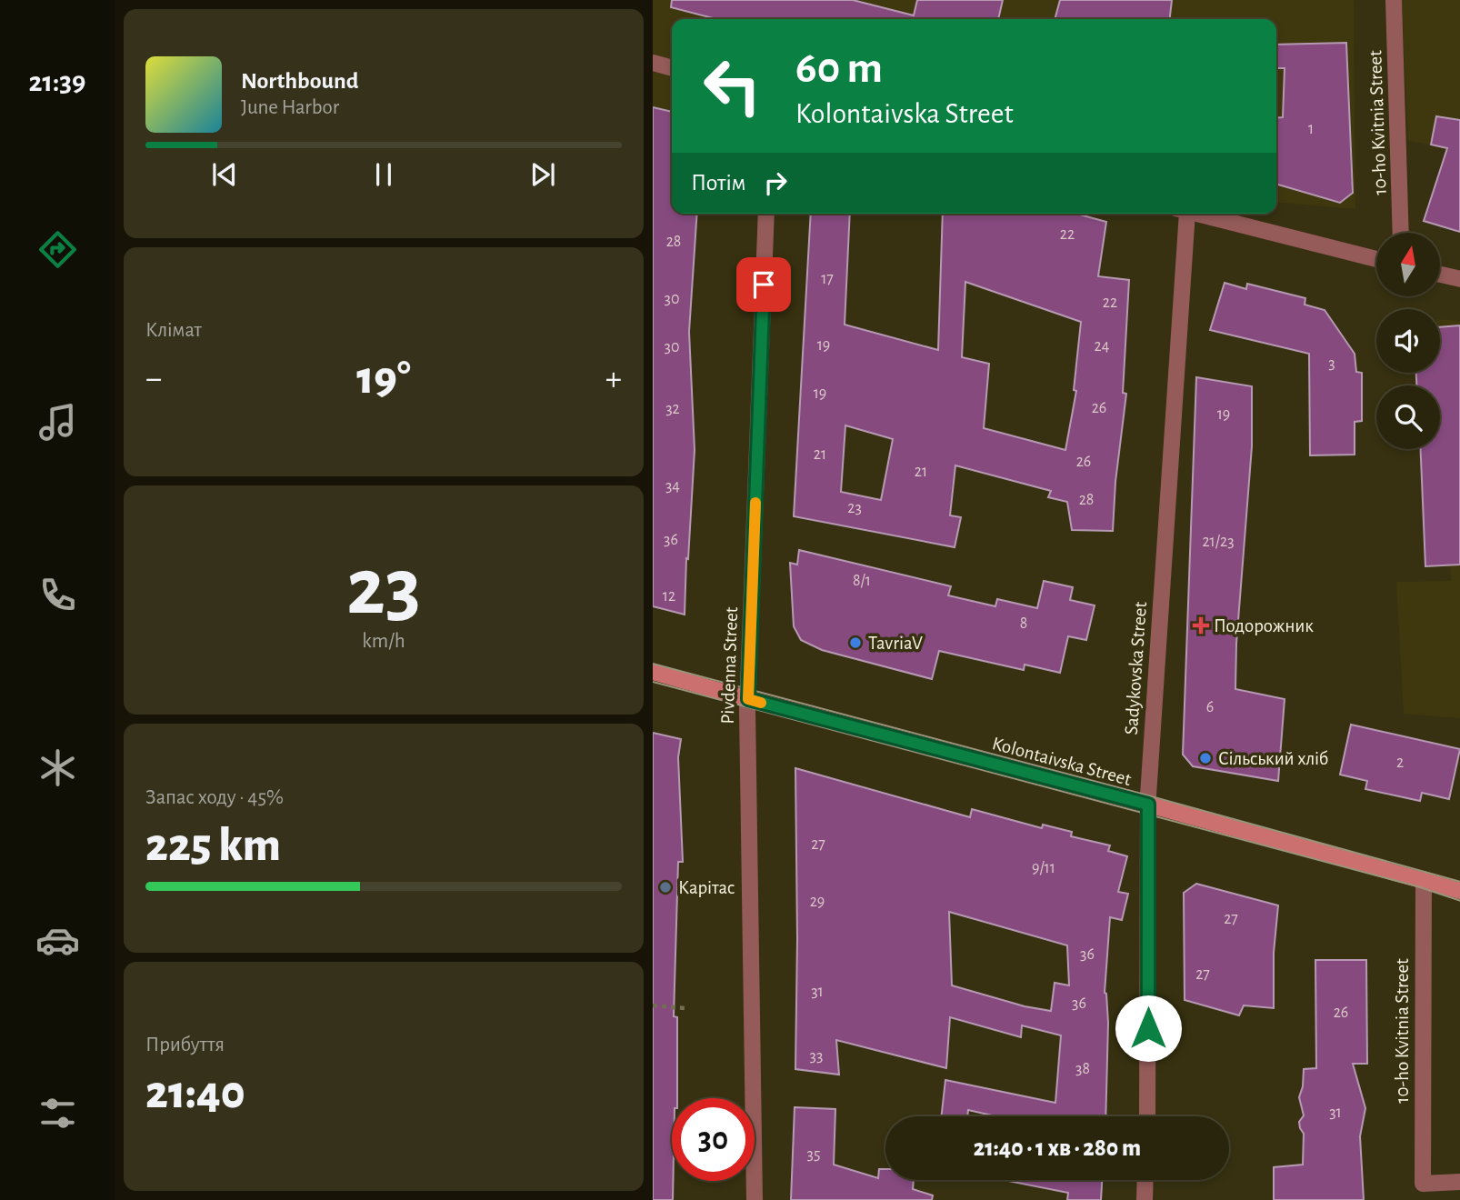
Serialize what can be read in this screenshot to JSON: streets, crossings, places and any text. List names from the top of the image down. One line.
{"streets":{"main road":["Kolontaivska Street"],"street":["10-ho Kvitnia Street","Pivdenna Street","Sadykovska Street"]},"crossings":[["10-ho Kvitnia Street","Kolontaivska Street"],["Pivdenna Street","Kolontaivska Street"],["Sadykovska Street","Kolontaivska Street"]],"places":{"health":["Подорожник"],"other":["TavriaV","Сільський хліб","Карітас"]},"house_numbers":["1","22","28","17","30","22","19","24","30","3","19","26","32","19","21","26","21","34","28","23","36","21/23","8/1","12","8","6","2","27","9/11","29","27","36","27","31","36","26","33","38","31","35"],"north":"top","page":{"tabs":"21:39","turn":["60 m","Kolontaivska Street"],"song":["Northbound","June Harbor"],"then":"Потім","tile":["Клімат",["23","km/h"],["Запас ходу · 45%","225 km"],["Прибуття","21:40"]],"heat":["−","19°","+"],"limit":"30","trip":"21:40 · 1 хв · 280 m"}}
